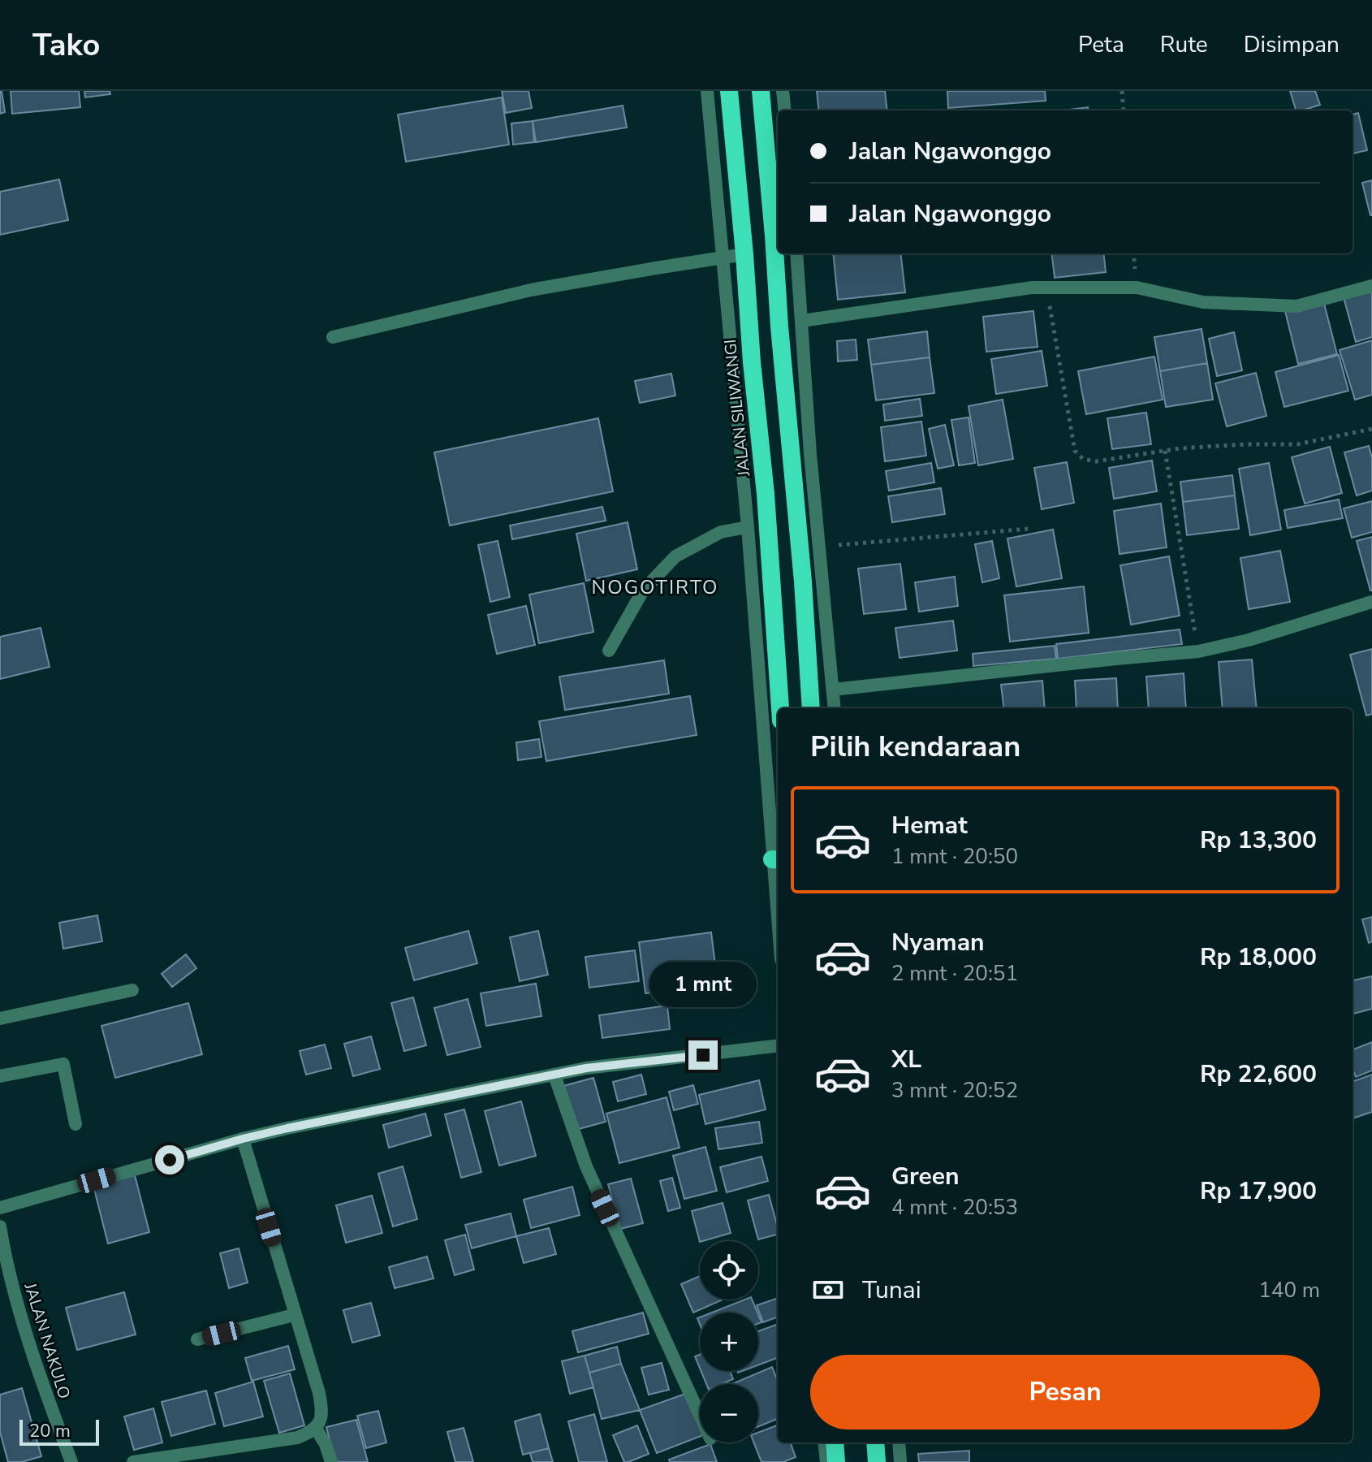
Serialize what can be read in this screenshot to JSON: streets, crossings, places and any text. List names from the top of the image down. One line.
{"streets":{"highway":["JALAN SILIWANGI"],"street":["JALAN NAKULO"]},"districts":["NOGOTIRTO"],"scale_bar":"20 m","page":{"header":"Tako","nav":["Peta","Rute","Disimpan"],"banner":["Jalan Ngawonggo","Jalan Ngawonggo"],"heading":"Pilih kendaraan","list":[{"name":"Hemat","note":"1 mnt · 20:50","value":"Rp 13,300"},{"name":"Nyaman","note":"2 mnt · 20:51","value":"Rp 18,000"},{"name":"XL","note":"3 mnt · 20:52","value":"Rp 22,600"},{"name":"Green","note":"4 mnt · 20:53","value":"Rp 17,900"}],"bubble":"1 mnt","map_buttons":["+","−"],"pay":["Tunai","140 m"],"buttons":"Pesan","scale":"20 m"}}
